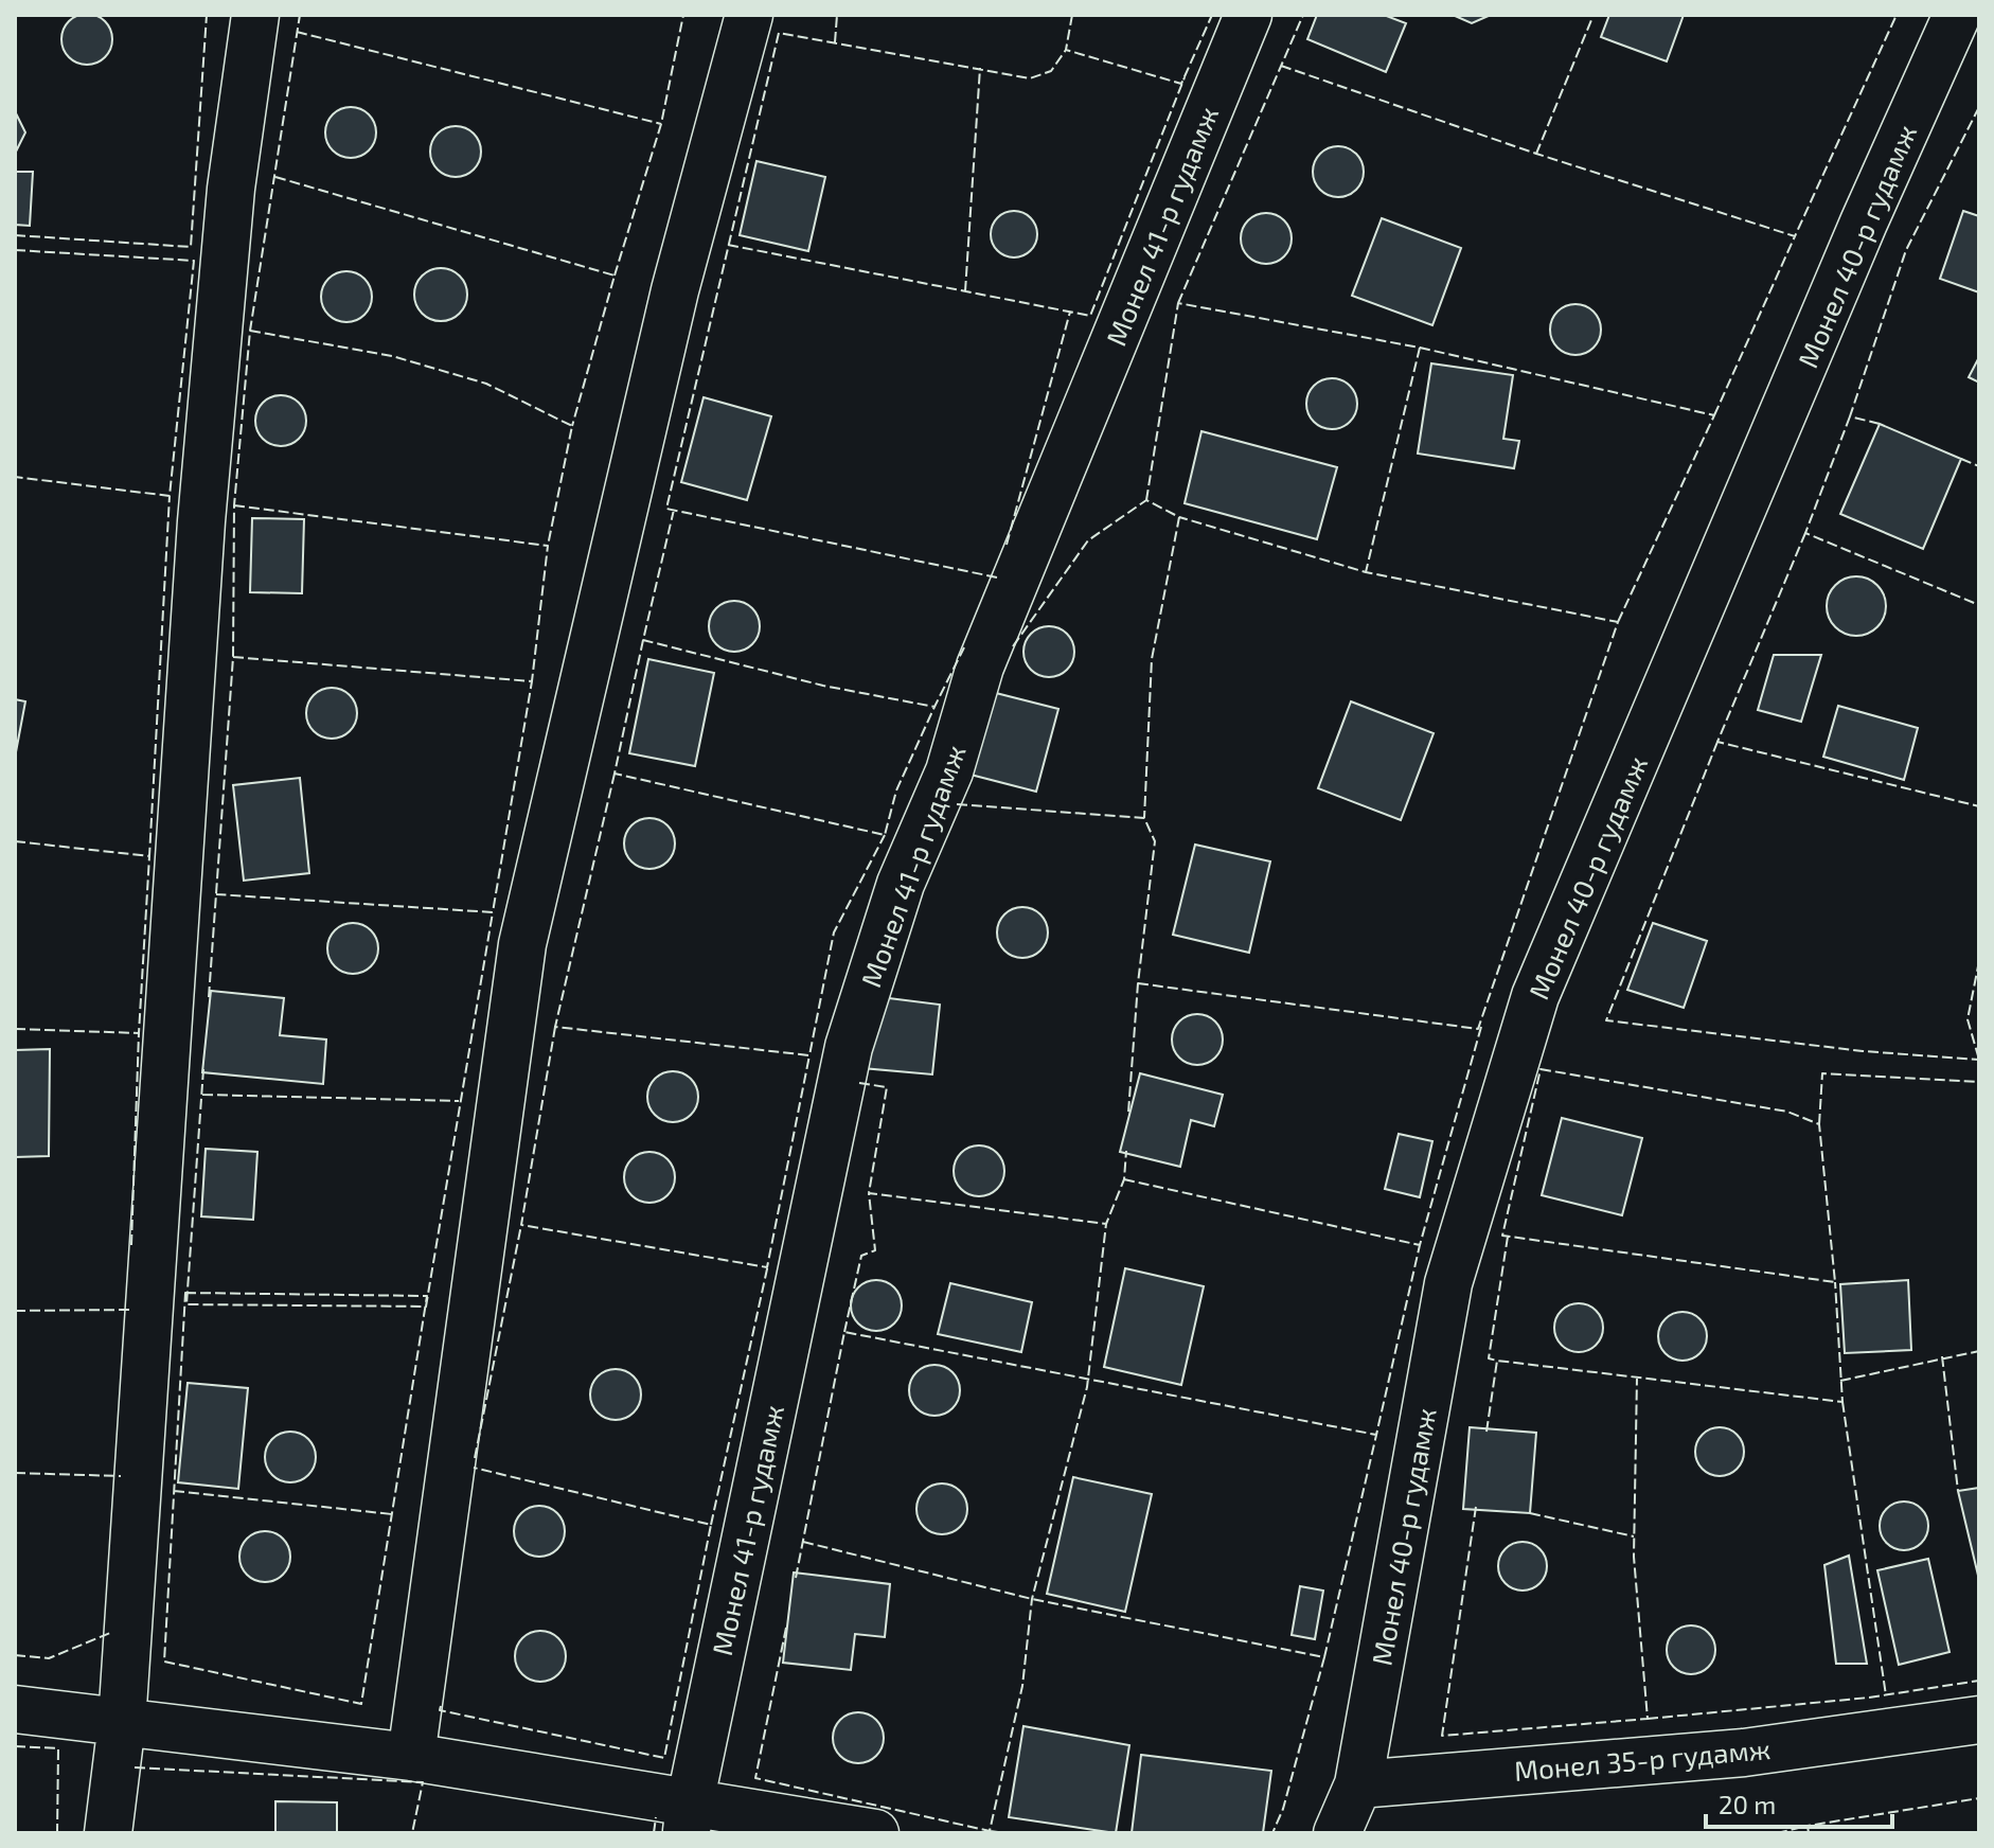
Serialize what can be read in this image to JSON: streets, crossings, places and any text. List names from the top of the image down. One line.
{"streets":{"street":["Монел 41-р гудамж","Монел 40-р гудамж","Монел 35-р гудамж"]},"crossings":[["Монел 40-р гудамж","Монел 35-р гудамж"]],"scale_bar":"20 m"}
